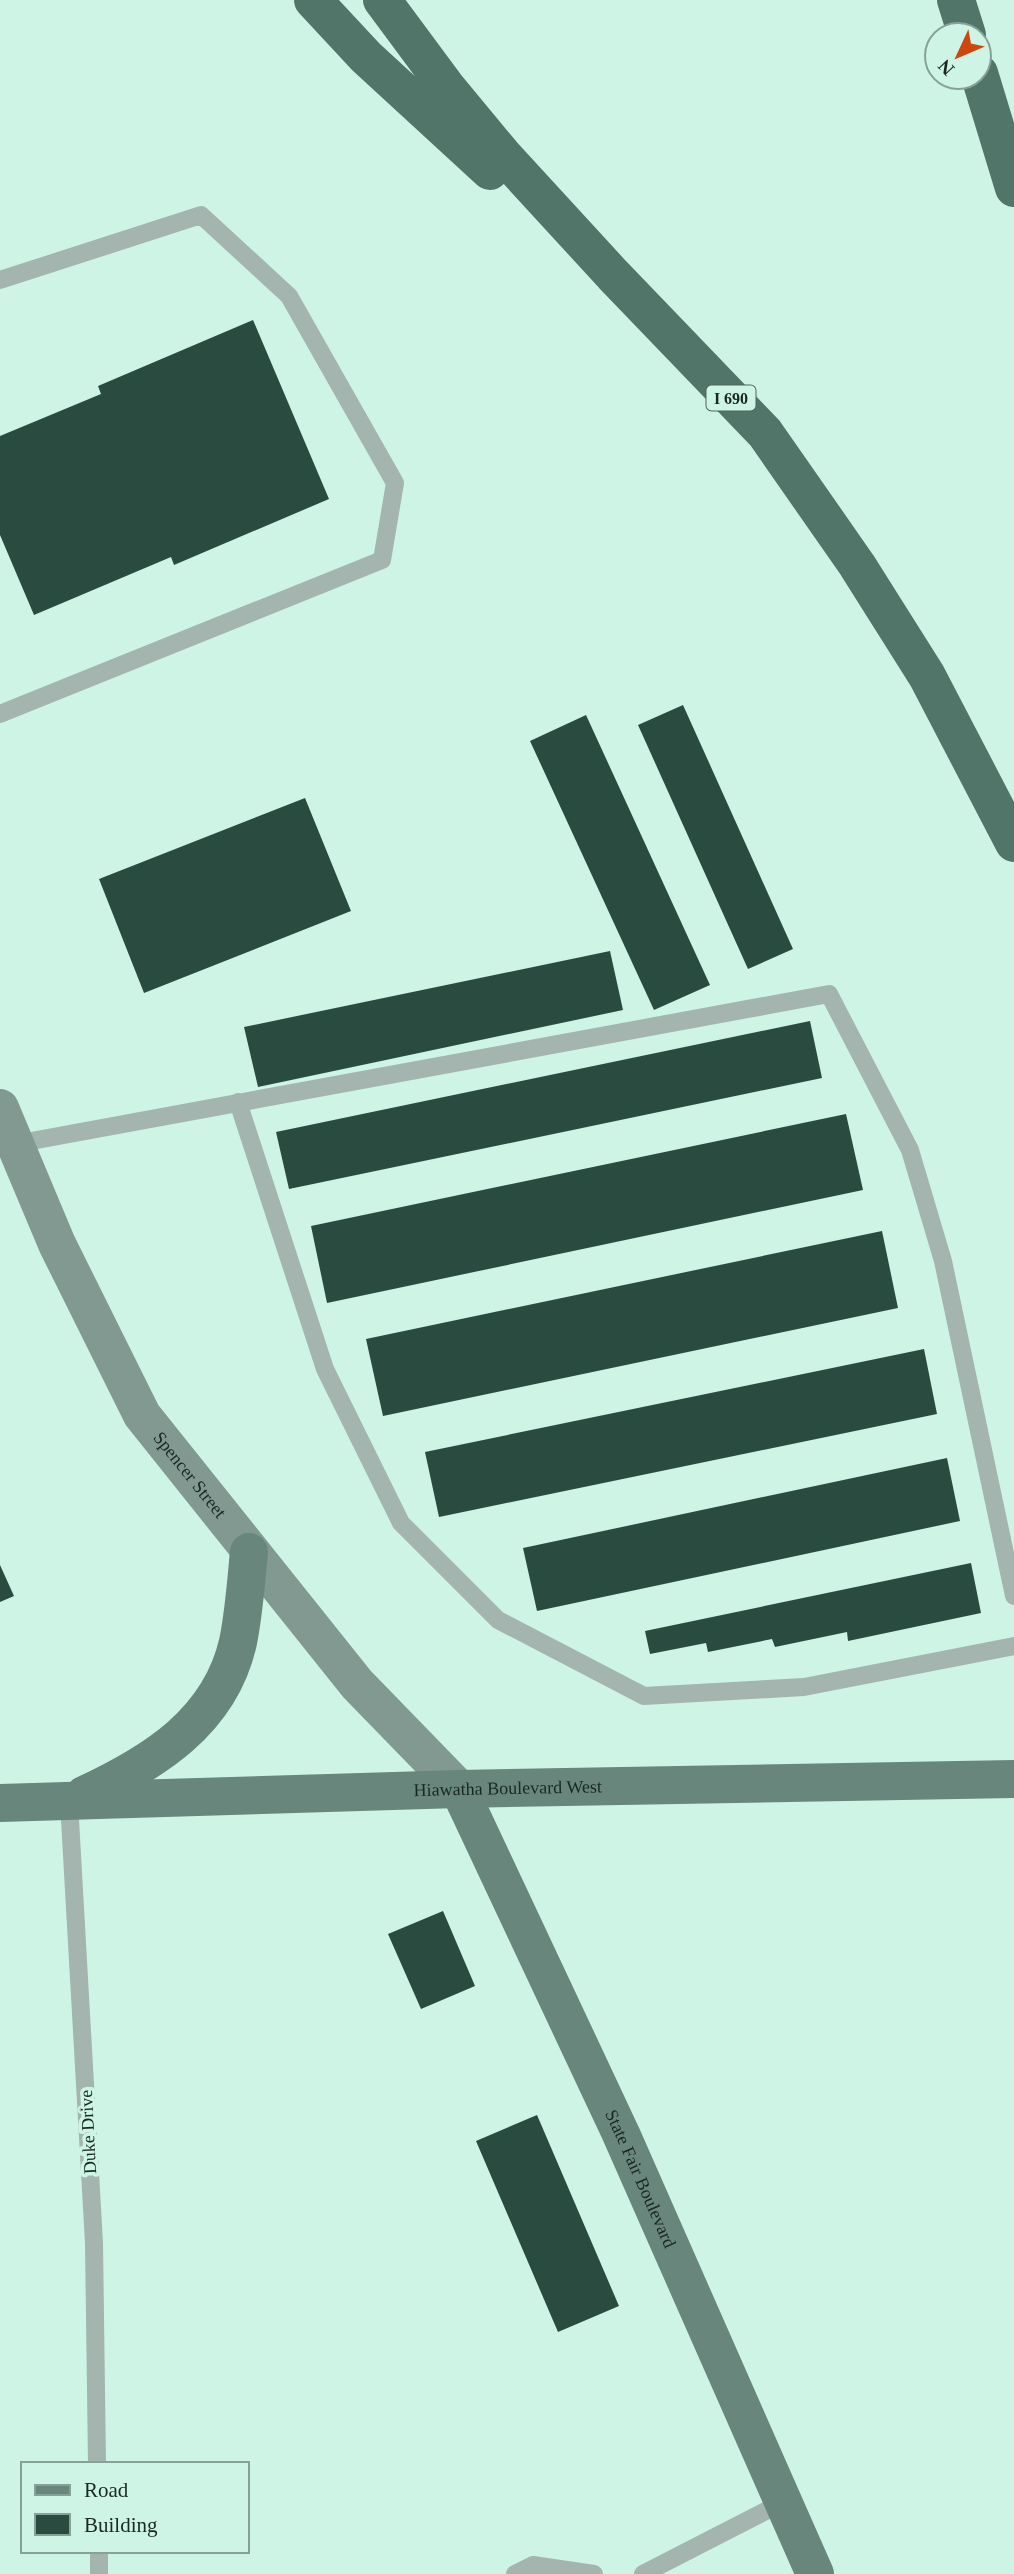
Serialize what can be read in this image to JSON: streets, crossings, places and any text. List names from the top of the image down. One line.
{"streets":{"highway":["I 690"],"main road":["Spencer Street","Hiawatha Boulevard West","State Fair Boulevard"],"lane":["Duke Drive"]},"crossings":[["Spencer Street","Hiawatha Boulevard West"],["Spencer Street","State Fair Boulevard"],["Hiawatha Boulevard West","Duke Drive"],["Hiawatha Boulevard West","State Fair Boulevard"]],"legend":["Road","Building"],"north":"bottom left"}
